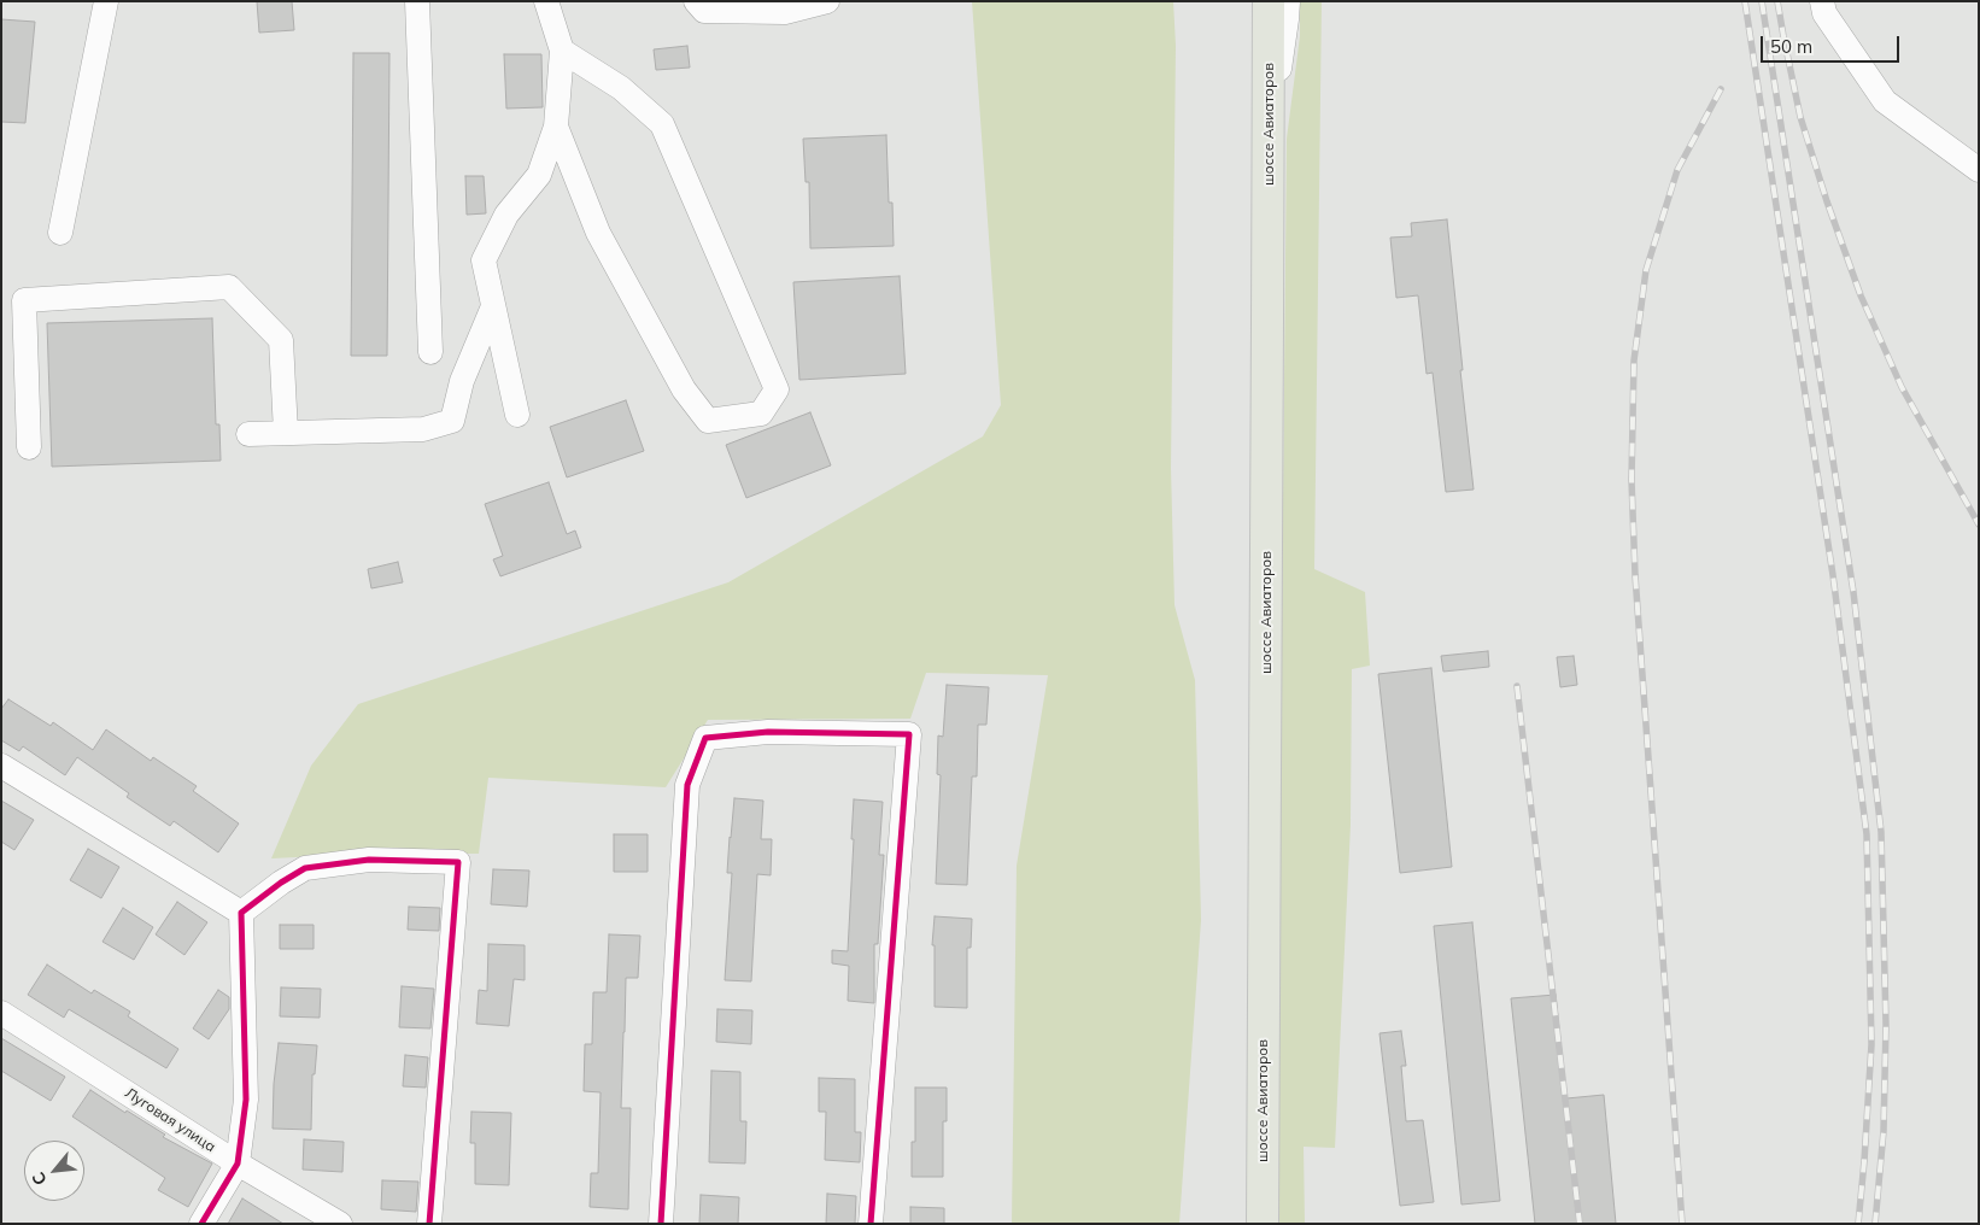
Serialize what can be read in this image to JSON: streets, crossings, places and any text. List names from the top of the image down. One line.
{"streets":{"main road":["шоссе Авиаторов"],"street":["Луговая улица"]},"scale_bar":"50 m","north":"bottom left"}
